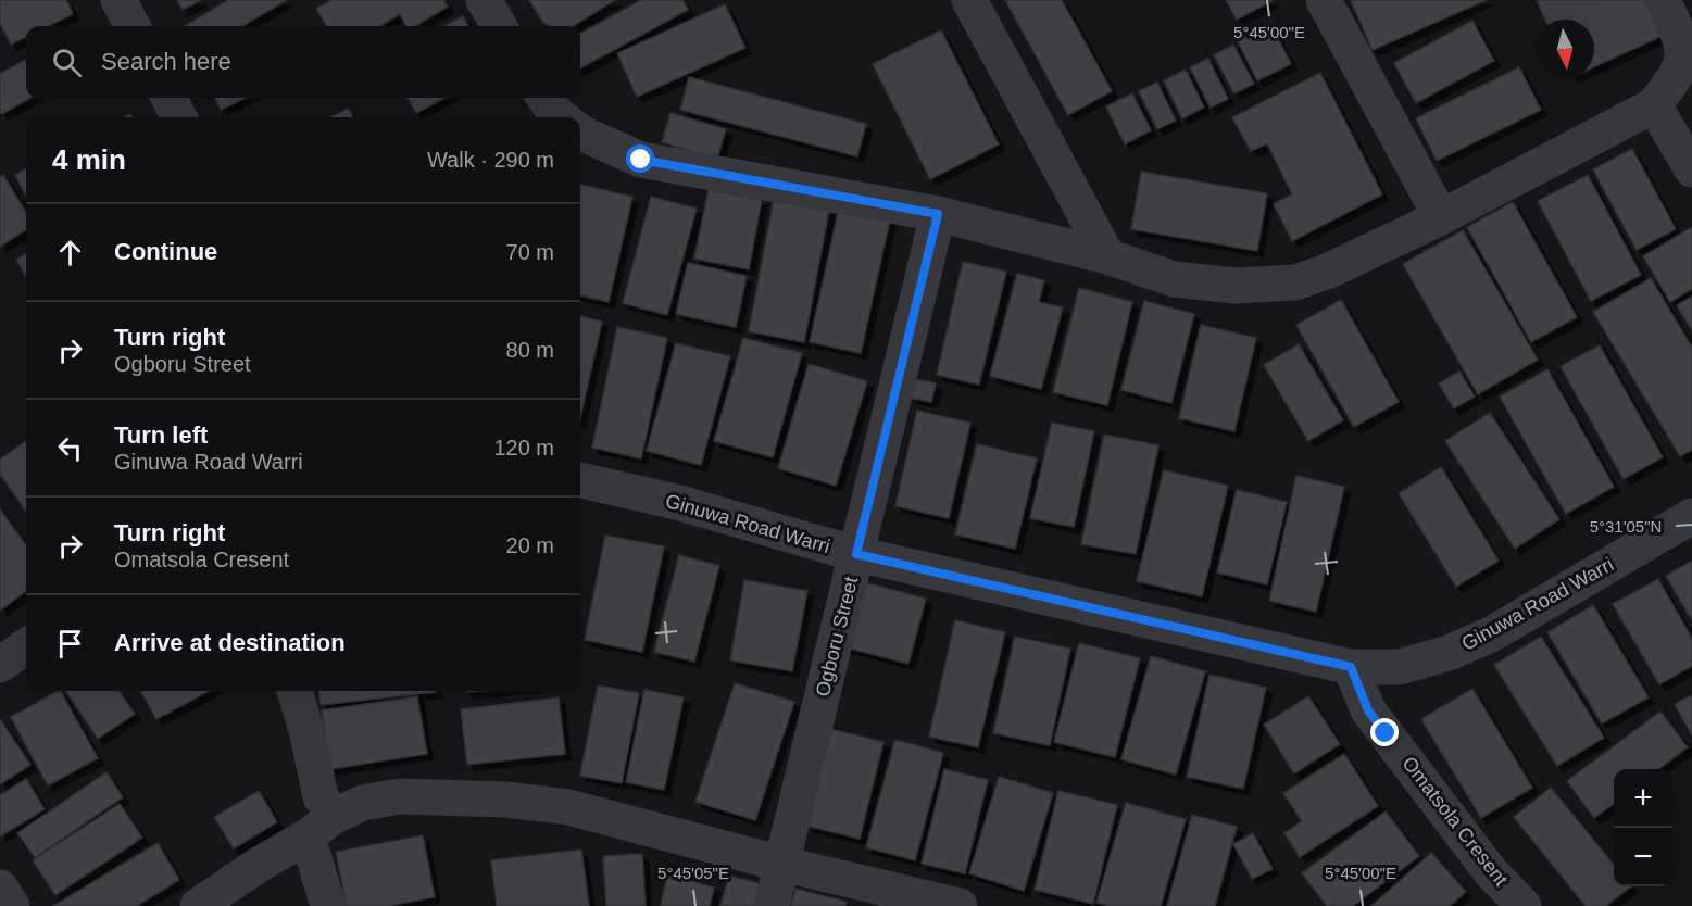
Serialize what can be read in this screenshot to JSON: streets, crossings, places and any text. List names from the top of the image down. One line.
{"streets":{"street":["Ginuwa Road Warri","Ogboru Street","Omatsola Cresent"]},"crossings":[["Ginuwa Road Warri","Ogboru Street"],["Ginuwa Road Warri","Omatsola Cresent"]],"north":"bottom","page":{"search":"Search here","heading":["4 min","Walk · 290 m"],"list":[["Continue","70 m"],["Turn right","Ogboru Street","80 m"],["Turn left","Ginuwa Road Warri","120 m"],["Turn right","Omatsola Cresent","20 m"],"Arrive at destination"],"map_buttons":["+","−"]},"coordinates":["5°45'00\"E","5°31'05\"N","5°45'05\"E"]}
